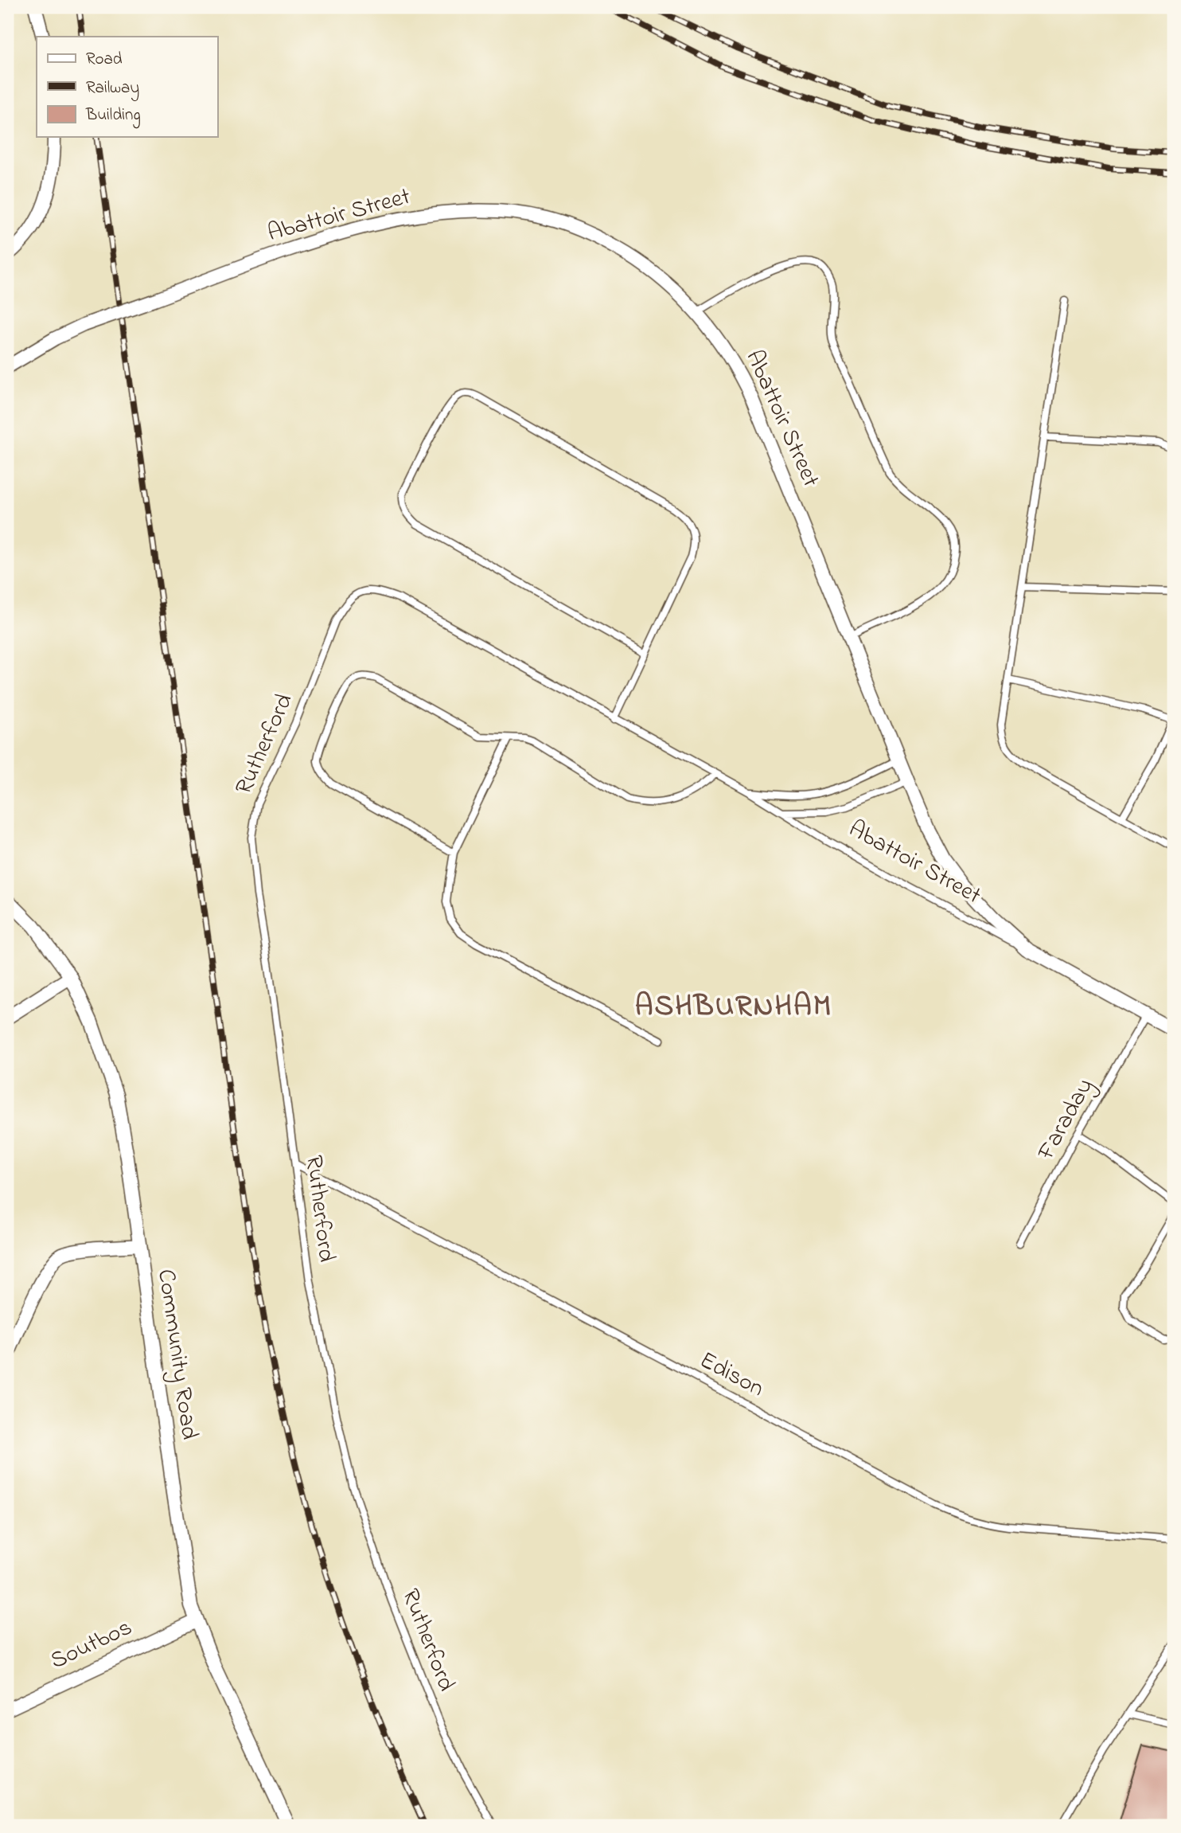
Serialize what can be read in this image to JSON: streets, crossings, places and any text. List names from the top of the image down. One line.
{"streets":{"street":["Abattoir Street","Community Road","Soutbos"],"lane":["Rutherford","Faraday","Edison"]},"crossings":[["Abattoir Street","Rutherford"],["Abattoir Street","Faraday"],["Rutherford","Edison"],["Community Road","Soutbos"]],"districts":["ASHBURNHAM"],"legend":["Road","Railway","Building"]}
